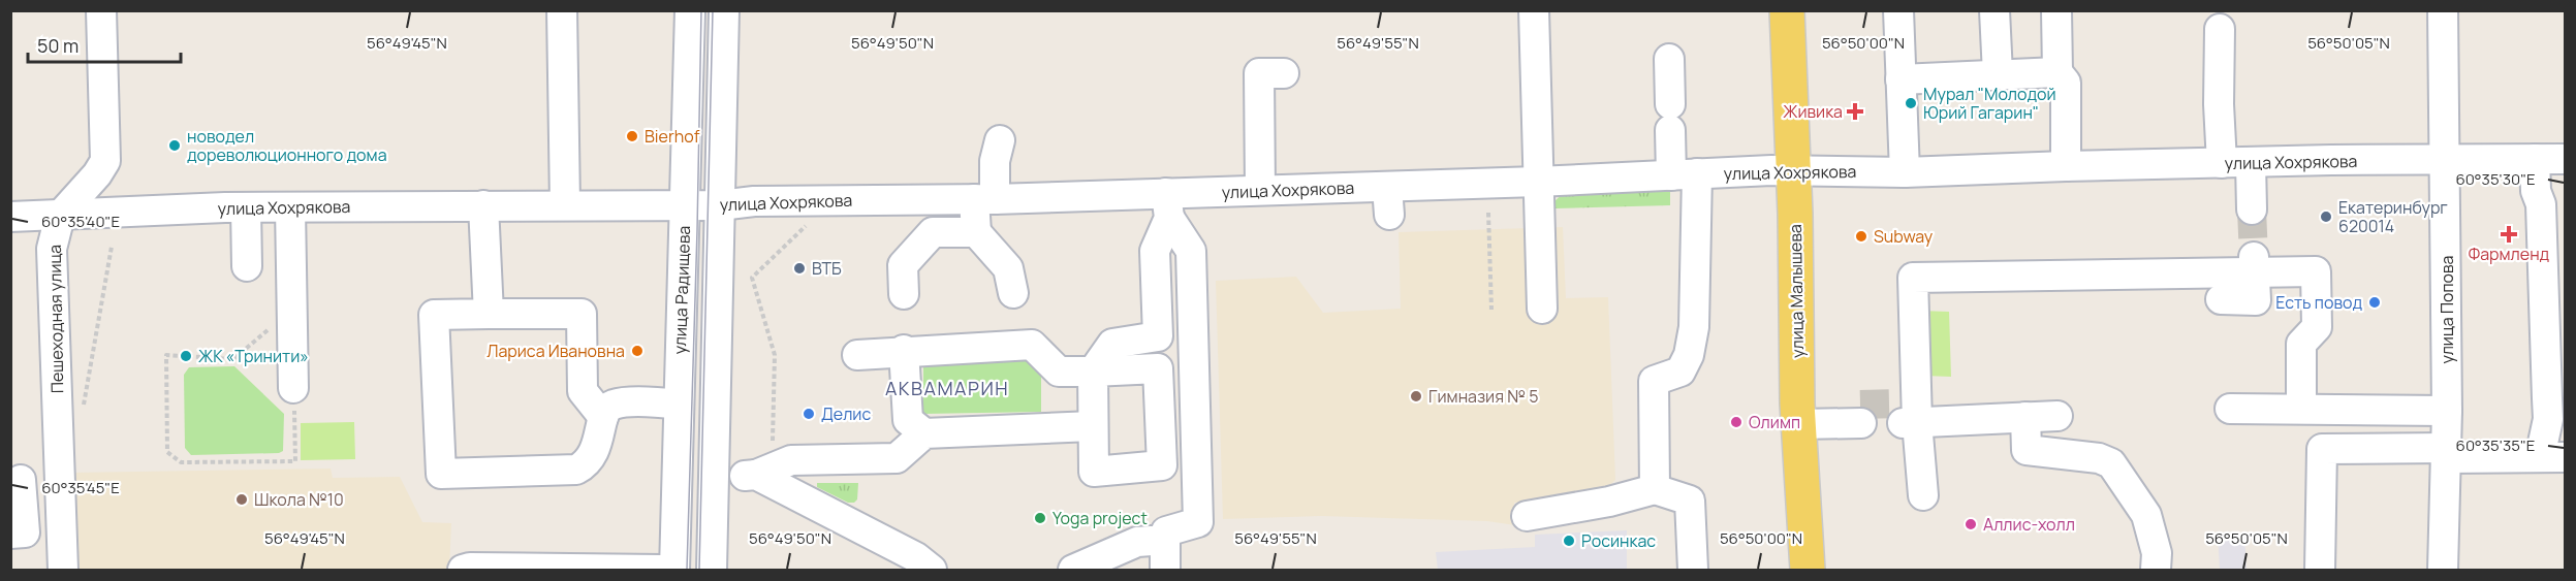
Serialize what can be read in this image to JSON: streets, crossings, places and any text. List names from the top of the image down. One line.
{"streets":{"main road":["улица Малышева"],"street":["улица Хохрякова","улица Радищева","улица Попова","Пешеходная улица"]},"crossings":[["улица Хохрякова","улица Радищева"],["улица Хохрякова","улица Малышева"],["улица Хохрякова","улица Попова"],["улица Хохрякова","Пешеходная улица"]],"districts":["АКВАМАРИН"],"places":{"other":["Мурал \"Молодой Юрий Гагарин\"","Bierhof","новодел дореволюционного дома","Екатеринбург 620014","Subway","ВТБ","Есть повод","Лариса Ивановна","ЖК «Тринити»","Гимназия № 5","Делис","Олимп","Школа №10","Yoga projeсt","Аллис-холл","Росинкас"],"health":["Живика","Фармленд"]},"scale_bar":"50 m","coordinates":["56°49'45\"N","56°49'50\"N","56°49'55\"N","56°50'00\"N","56°50'05\"N","60°35'30\"E","60°35'40\"E","60°35'35\"E","60°35'45\"E"]}
